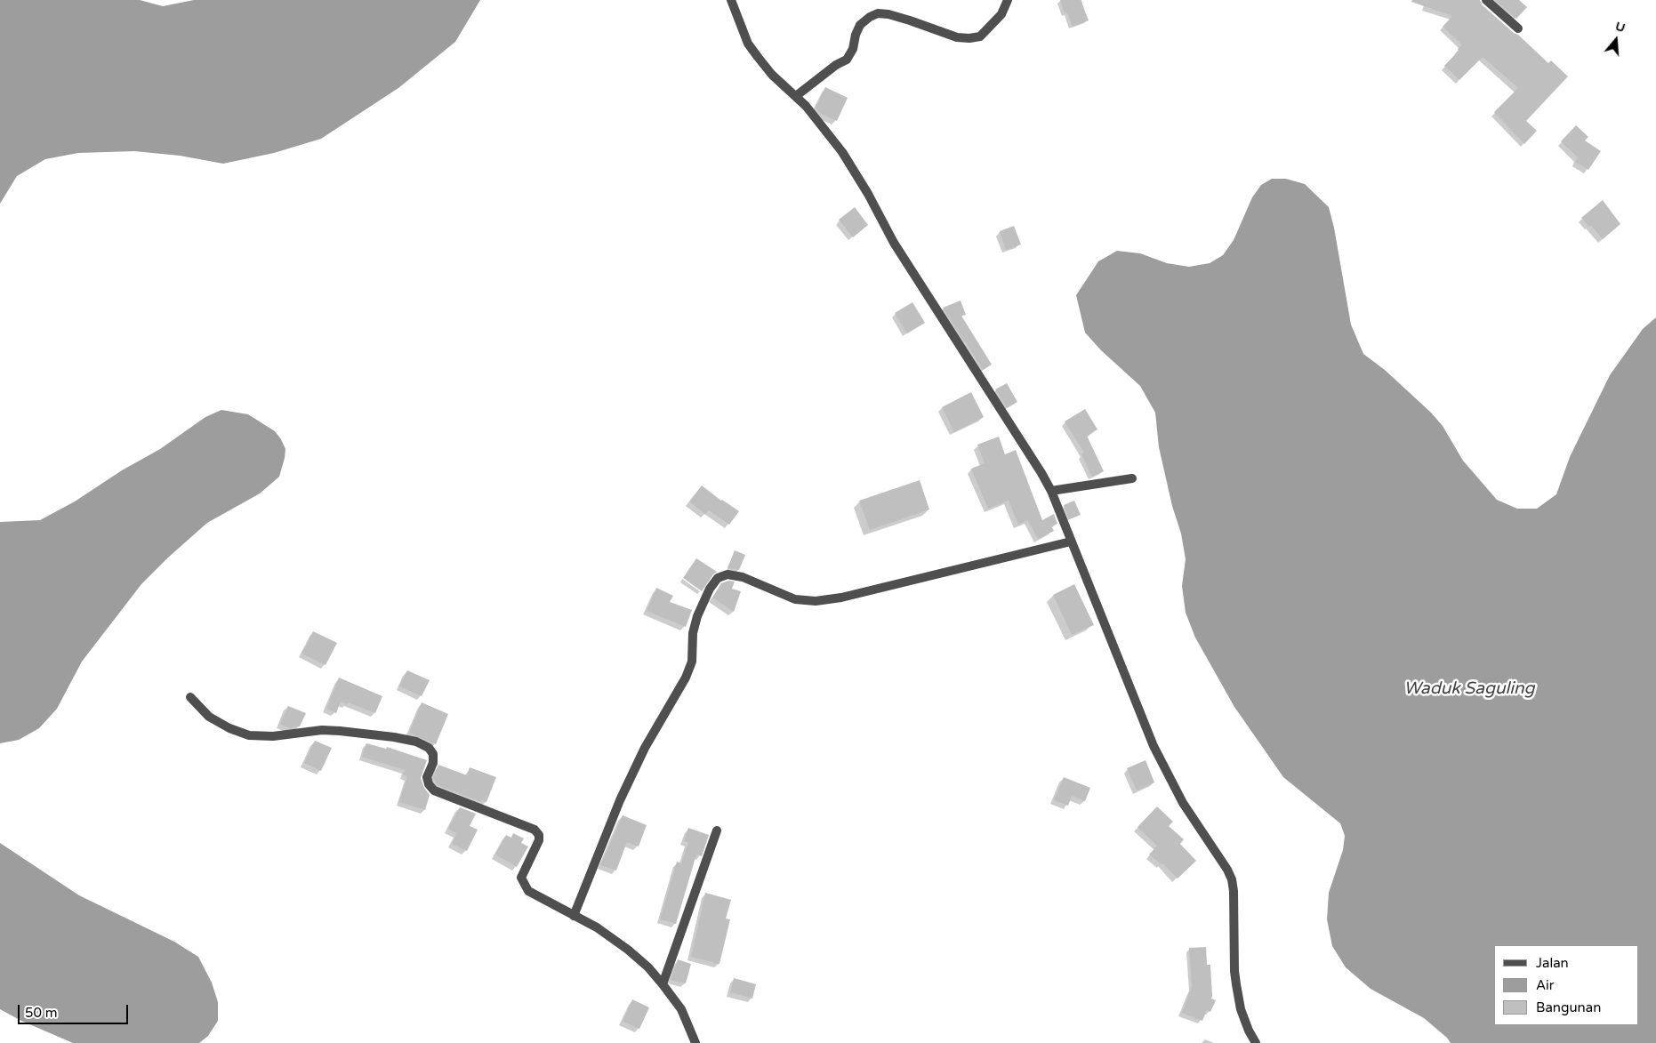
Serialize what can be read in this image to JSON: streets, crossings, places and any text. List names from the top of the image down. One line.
{"water":["Waduk Saguling"],"legend":["Jalan","Air","Bangunan"],"scale_bar":"50 m","north":"top"}
